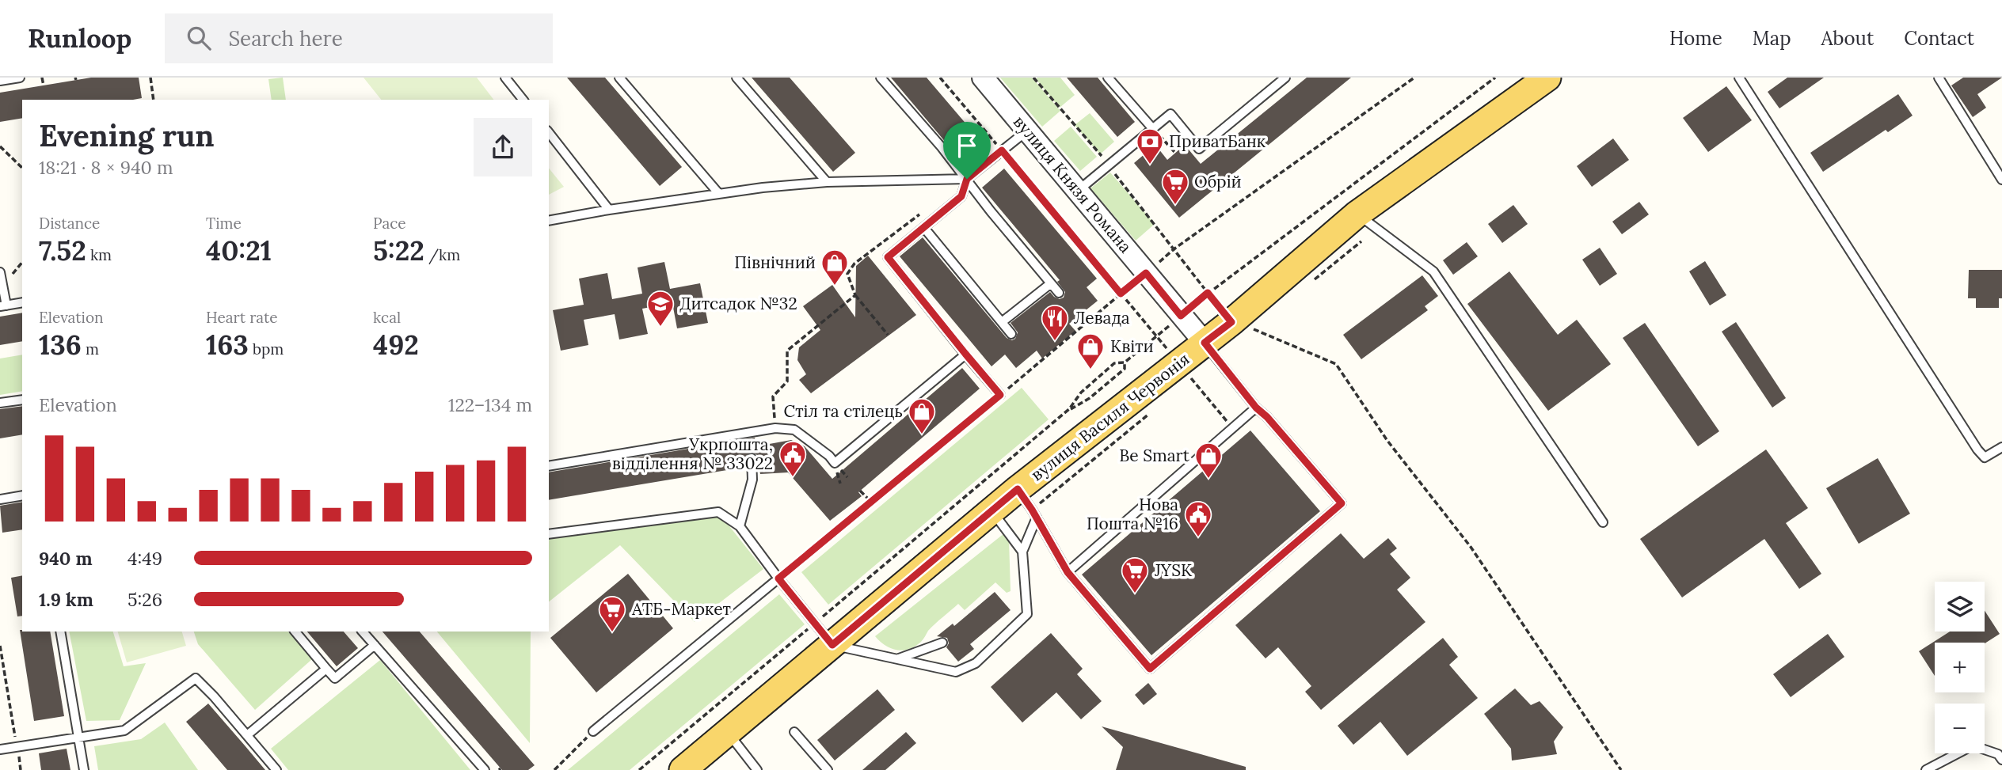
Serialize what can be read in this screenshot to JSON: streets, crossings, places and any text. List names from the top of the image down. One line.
{"streets":{"main road":["вулиця Василя Червонія"],"street":["вулиця Князя Романа"]},"crossings":[["вулиця Князя Романа","вулиця Василя Червонія"]],"places":{"bank":["ПриватБанк"],"supermarket":["Обрій","JYSK","АТБ-Маркет"],"shop":["Північний","Квiти","Стіл та стілець","Be Smart"],"school or university":["Дитсадок №32"],"restaurant":["Левада"],"public building":["Укрпошта, відділення № 33022","Нова Пошта №16"]},"page":{"header":"Runloop","search":"Search here","nav":["Home","Map","About","Contact"],"heading":["Evening run","18:21 · 8 × 940 m"],"stats":[["Distance","7.52 km"],["Time","40:21"],["Pace","5:22 /km"],["Elevation","136 m"],["Heart rate","163 bpm"],["kcal","492"]],"chart":["Elevation","122–134 m"],"list":[{"name":"940 m","note":"4:49"},{"name":"1.9 km","note":"5:26"}],"map_buttons":["+","−"]}}
